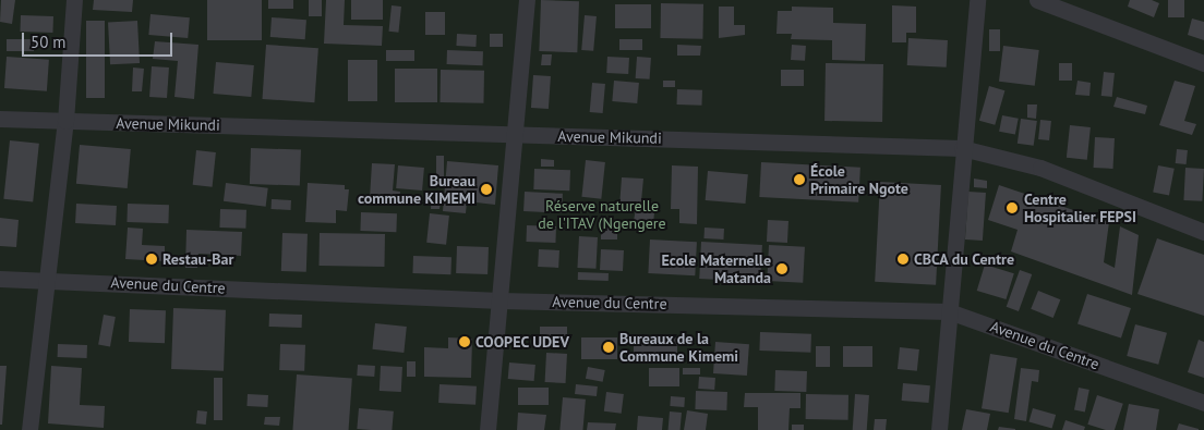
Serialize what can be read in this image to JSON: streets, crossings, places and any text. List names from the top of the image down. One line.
{"streets":{"street":["Avenue Mikundi","Avenue du Centre"]},"parks":["Réserve naturelle de l'ITAV (Ngengere"],"places":["École Primaire Ngote","Bureau commune KIMEMI","Centre Hospitalier FEPSI","Restau-Bar","CBCA du Centre","Ecole Maternelle Matanda","COOPEC UDEV","Bureaux de la Commune Kimemi"],"scale_bar":"50 m"}
